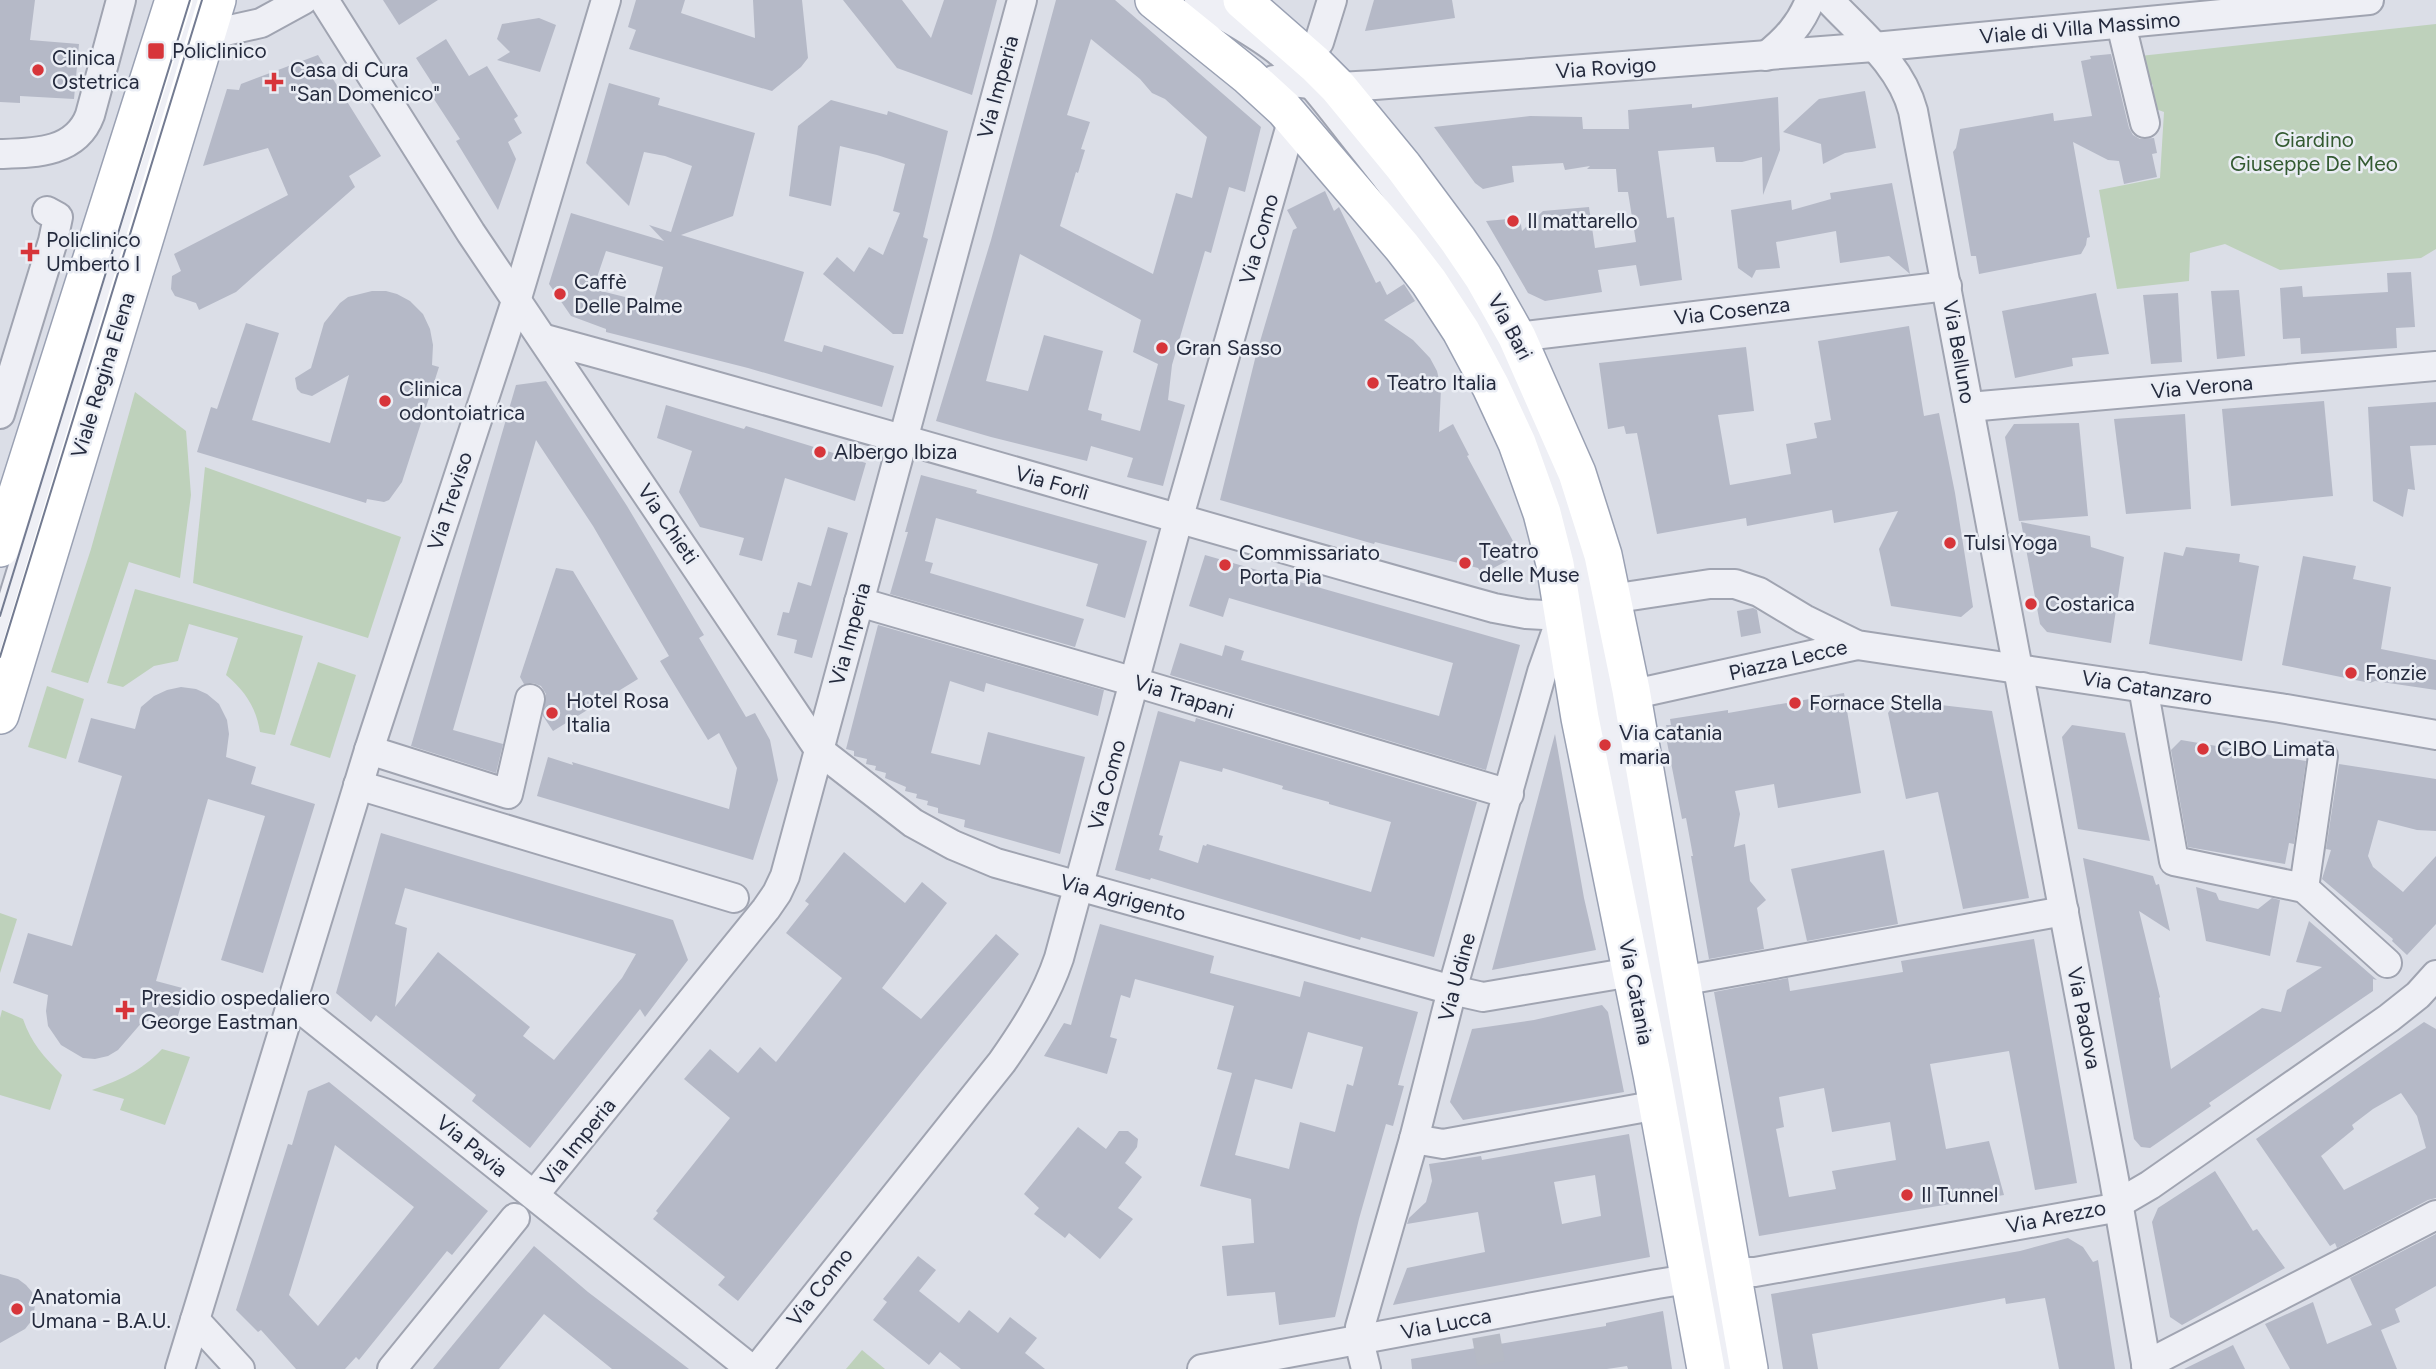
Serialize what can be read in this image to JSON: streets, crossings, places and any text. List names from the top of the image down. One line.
{"streets":{"main road":["Via Bari","Viale Regina Elena","Via Catania"],"street":["Viale di Villa Massimo","Via Rovigo","Via Imperia","Via Como","Via Cosenza","Via Belluno","Via Verona","Via Forlì","Via Treviso","Via Chieti","Piazza Lecce","Via Catanzaro","Via Trapani","Via Agrigento","Via Udine","Via Padova","Via Pavia","Via Arezzo","Via Lucca"]},"crossings":[["Viale di Villa Massimo","Via Rovigo"],["Viale di Villa Massimo","Via Belluno"],["Via Rovigo","Via Bari"],["Via Rovigo","Via Belluno"],["Via Imperia","Via Forlì"],["Via Imperia","Via Chieti"],["Via Imperia","Via Trapani"],["Via Imperia","Via Agrigento"],["Via Imperia","Via Pavia"],["Via Como","Via Bari"],["Via Como","Via Forlì"],["Via Como","Via Trapani"],["Via Como","Via Agrigento"],["Via Cosenza","Via Bari"],["Via Cosenza","Via Belluno"],["Via Bari","Via Forlì"],["Via Bari","Piazza Lecce"],["Via Bari","Via Udine"],["Via Bari","Via Catania"],["Via Belluno","Via Verona"],["Via Belluno","Via Catanzaro"],["Via Belluno","Via Padova"],["Via Forlì","Via Chieti"],["Via Forlì","Via Udine"],["Via Forlì","Via Catania"],["Via Treviso","Via Chieti"],["Via Treviso","Via Pavia"],["Via Chieti","Via Agrigento"],["Piazza Lecce","Via Catanzaro"],["Piazza Lecce","Via Catania"],["Via Catanzaro","Via Padova"],["Via Trapani","Via Udine"],["Via Agrigento","Via Udine"],["Via Agrigento","Via Catania"],["Via Udine","Via Catania"],["Via Udine","Via Lucca"],["Via Catania","Via Arezzo"],["Via Catania","Via Lucca"],["Via Padova","Via Arezzo"],["Via Arezzo","Via Lucca"]],"parks":["Giardino Giuseppe De Meo"],"places":{"transit":["Policlinico"],"other":["Clinica Ostetrica","Il mattarello","Caffè Delle Palme","Gran Sasso","Teatro Italia","Clinica odontoiatrica","Albergo Ibiza","Tulsi Yoga","Teatro delle Muse","Commissariato Porta Pia","Costarica","Fonzie","Fornace Stella","Hotel Rosa Italia","Via catania maria","CIBO Limata","Il Tunnel","Anatomia Umana - B.A.U."],"health":["Casa di Cura \"San Domenico\"","Policlinico Umberto I","Presidio ospedaliero George Eastman"]}}
